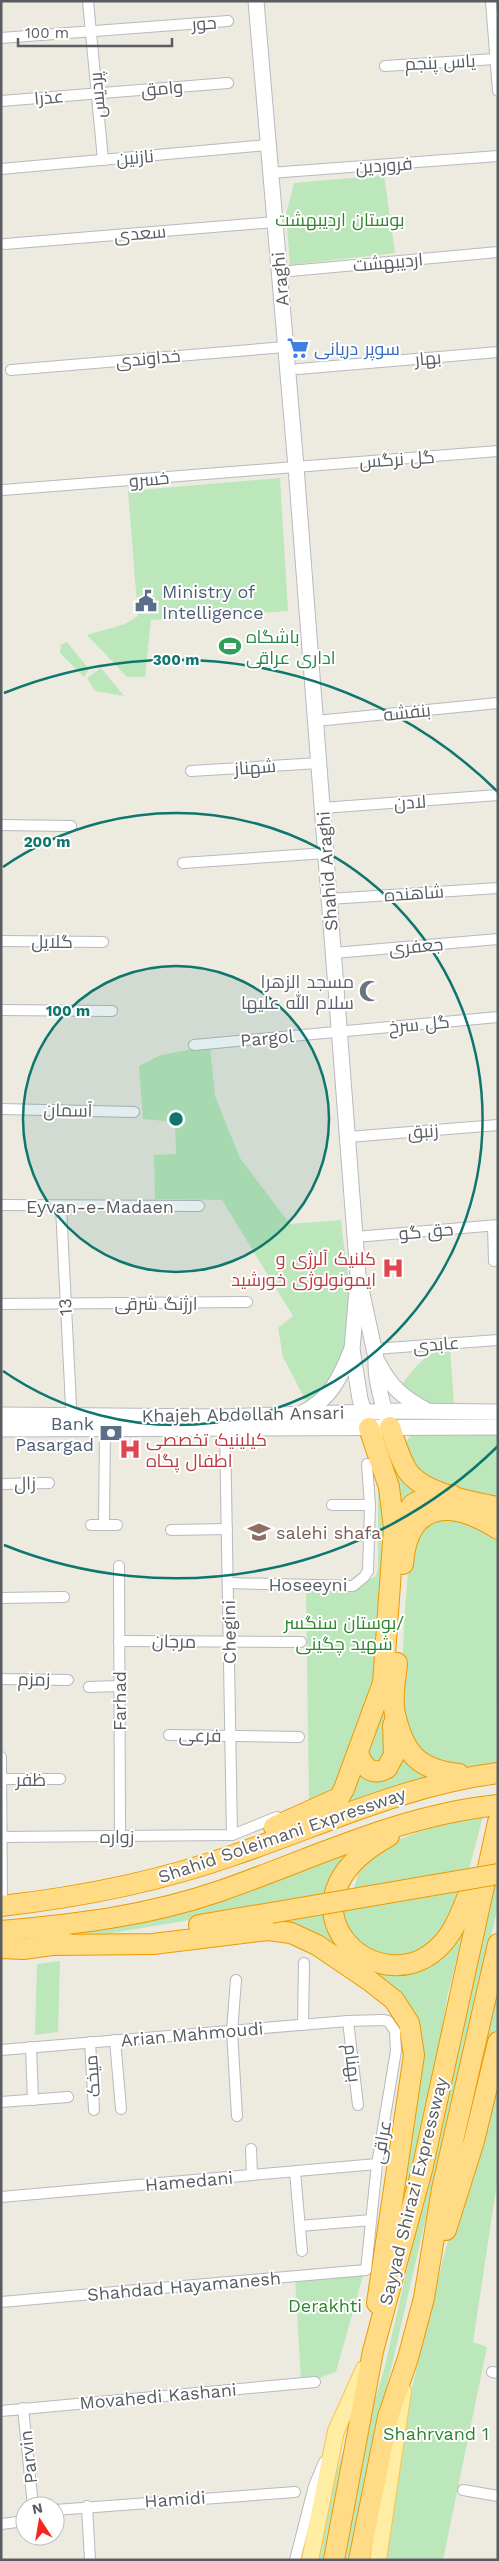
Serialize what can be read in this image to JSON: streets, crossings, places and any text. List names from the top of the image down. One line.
{"streets":{"highway":["Shahid Soleimani Expressway","Sayyad Shirazi Expressway"],"main road":["Araghi","Shahid Araghi","Khajeh Abdollah Ansari"],"street":["حور","یاس پنجم","وامق","پردیس","عذرا","نازنین","فروردین","سعدی","اردیبهشت","خداوندی","بهار","گل نرگس","خسرو","بنفشه","شهناز","لادن","شاهنده","گلایل","جعفری","گل سرخ","Pargol","آسمان","زنبق","Eyvan-e-Madaen","حق گو","ارژنگ شرقی","13","عابدی","زال","Hoseeyni","Chegini","مرجان","زمزم","Farhad","فرعی","ظفر","زواره","Arian Mahmoudi","بهنام","میخک","عراقی","Hamedani","Shahdad Hayamanesh","Movahedi Kashani","Parvin","Hamidi"]},"crossings":[["حور","پردیس"],["وامق","پردیس"],["وامق","عذرا"],["پردیس","عذرا"],["پردیس","نازنین"],["نازنین","Araghi"],["فروردین","Araghi"],["سعدی","Araghi"],["اردیبهشت","Araghi"],["Araghi","خداوندی"],["Araghi","گل نرگس"],["Araghi","خسرو"],["Araghi","Shahid Araghi"],["گل نرگس","خسرو"],["گل نرگس","Shahid Araghi"],["خسرو","Shahid Araghi"],["بنفشه","Shahid Araghi"],["شهناز","Shahid Araghi"],["لادن","Shahid Araghi"],["Shahid Araghi","شاهنده"],["Shahid Araghi","جعفری"],["Shahid Araghi","گل سرخ"],["Shahid Araghi","Pargol"],["Shahid Araghi","زنبق"],["Shahid Araghi","حق گو"],["Shahid Araghi","عابدی"],["Shahid Araghi","Khajeh Abdollah Ansari"],["گل سرخ","Pargol"],["Eyvan-e-Madaen","13"],["ارژنگ شرقی","13"],["Khajeh Abdollah Ansari","Chegini"],["Hoseeyni","Chegini"],["Chegini","مرجان"],["Chegini","فرعی"],["Chegini","زواره"],["مرجان","Farhad"],["Farhad","زواره"],["Arian Mahmoudi","بهنام"],["Arian Mahmoudi","میخک"],["Arian Mahmoudi","عراقی"],["عراقی","Hamedani"],["عراقی","Shahdad Hayamanesh"],["Movahedi Kashani","Parvin"]],"parks":["بوستان اردیبهشت","بوستان سنگسر/ شهید چگینی","Derakhti","Shahrvand 1"],"places":{"supermarket":["سوپر دریانی"],"public building":["Ministry of Intelligence"],"sports":["باشگاه اداری عراقی"],"mosque":["مسجد الزهرا سلام الله علیها"],"hospital":["کلنیک آلرژی و ایمونولوژی خورشید","کیلینیک تخصصی اطفال پگاه"],"bank":["Bank Pasargad"],"school or university":["salehi shafa"]},"scale_bar":"100 m","north":"top","rings":["300 m","200 m","100 m"]}
